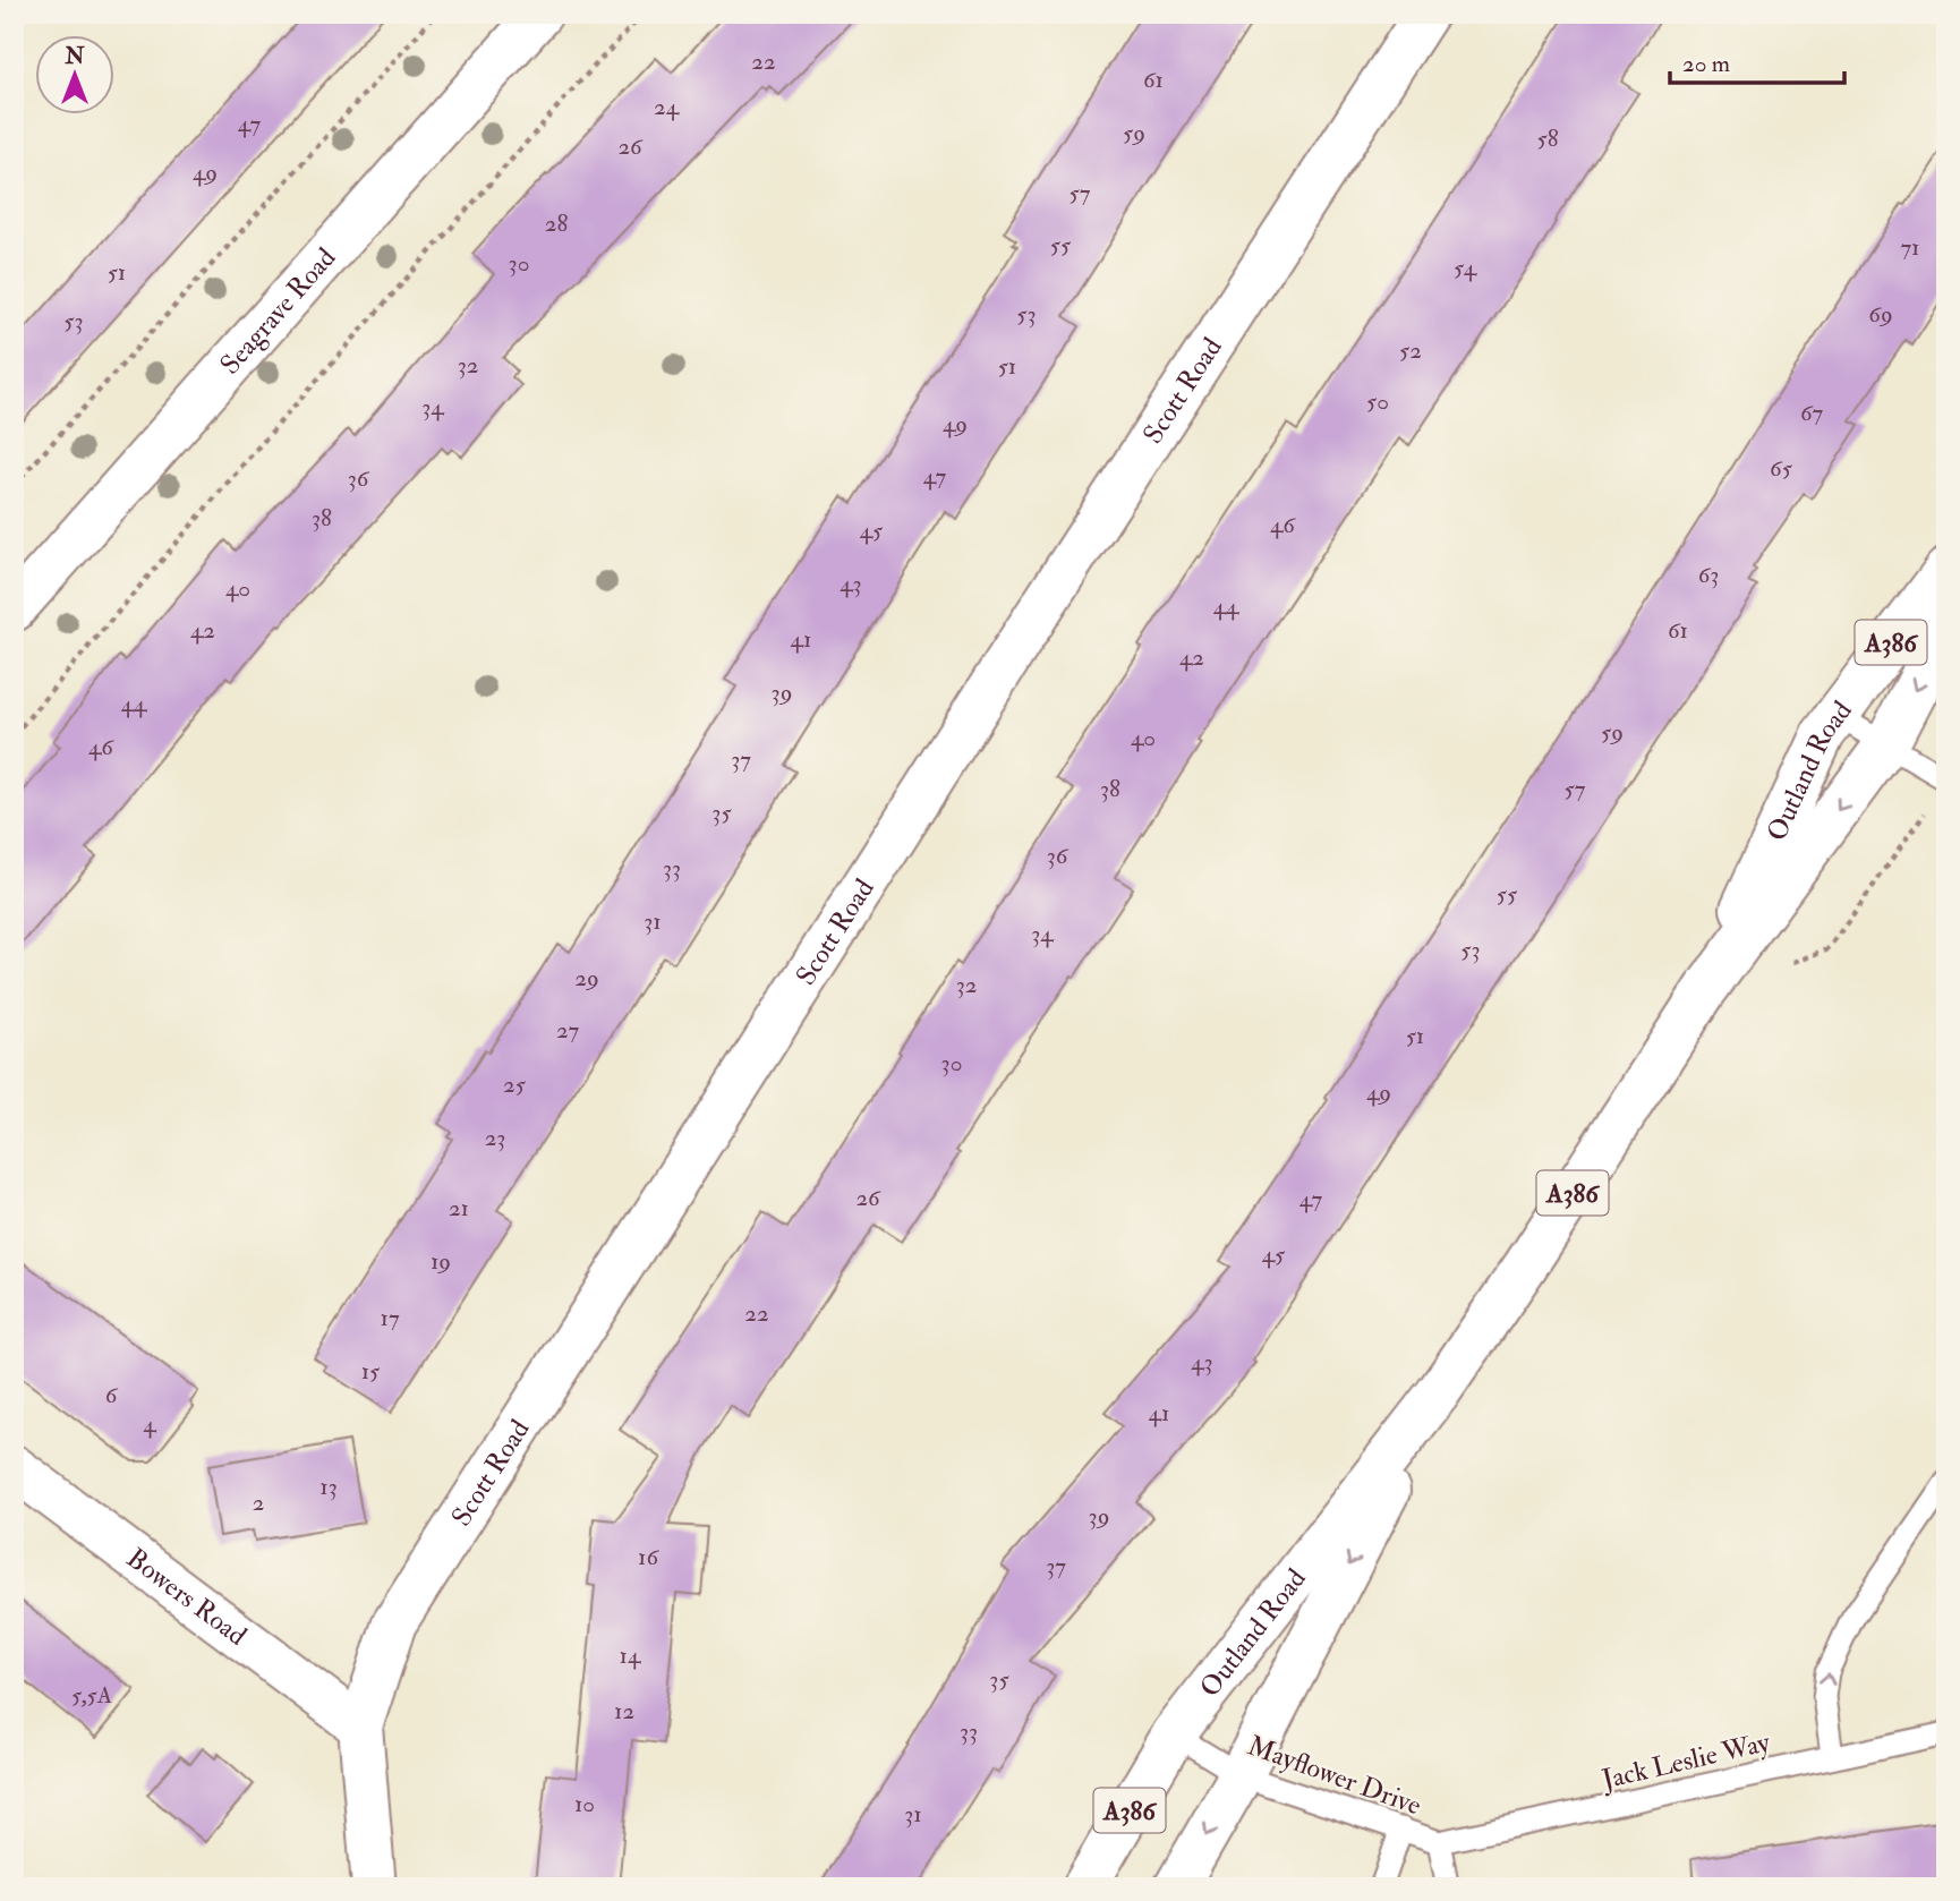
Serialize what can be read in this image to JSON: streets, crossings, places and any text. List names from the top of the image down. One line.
{"streets":{"street":["Seagrave Road","Scott Road","A386","Outland Road","Bowers Road"],"lane":["Jack Leslie Way","Mayflower Drive"]},"crossings":[["Scott Road","Bowers Road"],["Outland Road","Mayflower Drive"],["Jack Leslie Way","Mayflower Drive"]],"house_numbers":["22","61","24","47","59","58","26","49","57","28","55","71","30","54","51","53","69","53","52","32","51","50","34","67","49","65","47","36","38","46","45","63","43","40","44","42","61","41","42","39","44","59","40","46","37","38","57","35","36","33","55","31","34","53","29","32","27","51","30","25","49","23","26","47","21","45","19","22","17","43","15","6","41","4","13","2","39","16","37","14","35","5,5A","12","33","10","31"],"scale_bar":"20 m","north":"top"}
